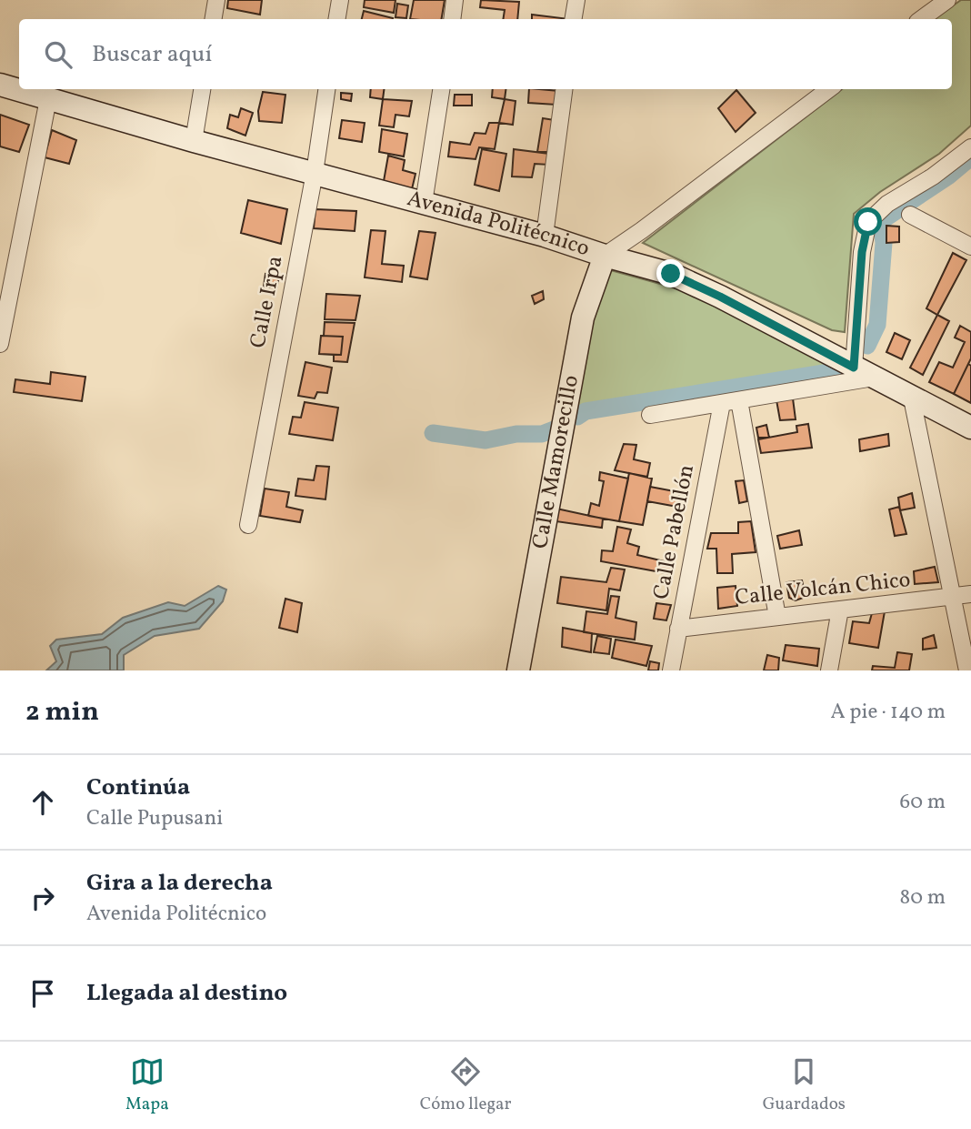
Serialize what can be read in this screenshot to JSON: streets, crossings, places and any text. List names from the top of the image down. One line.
{"streets":{"main road":["Avenida Politécnico","Calle Mamorecillo"],"street":["Calle Irpa","Calle Pabellón","Calle Volcán Chico"]},"crossings":[["Avenida Politécnico","Calle Irpa"],["Avenida Politécnico","Calle Mamorecillo"],["Calle Pabellón","Calle Volcán Chico"]],"page":{"search":"Buscar aquí","heading":["2 min","A pie · 140 m"],"list":[["Continúa","Calle Pupusani","60 m"],["Gira a la derecha","Avenida Politécnico","80 m"],"Llegada al destino"],"nav":["Mapa","Cómo llegar","Guardados"]}}
